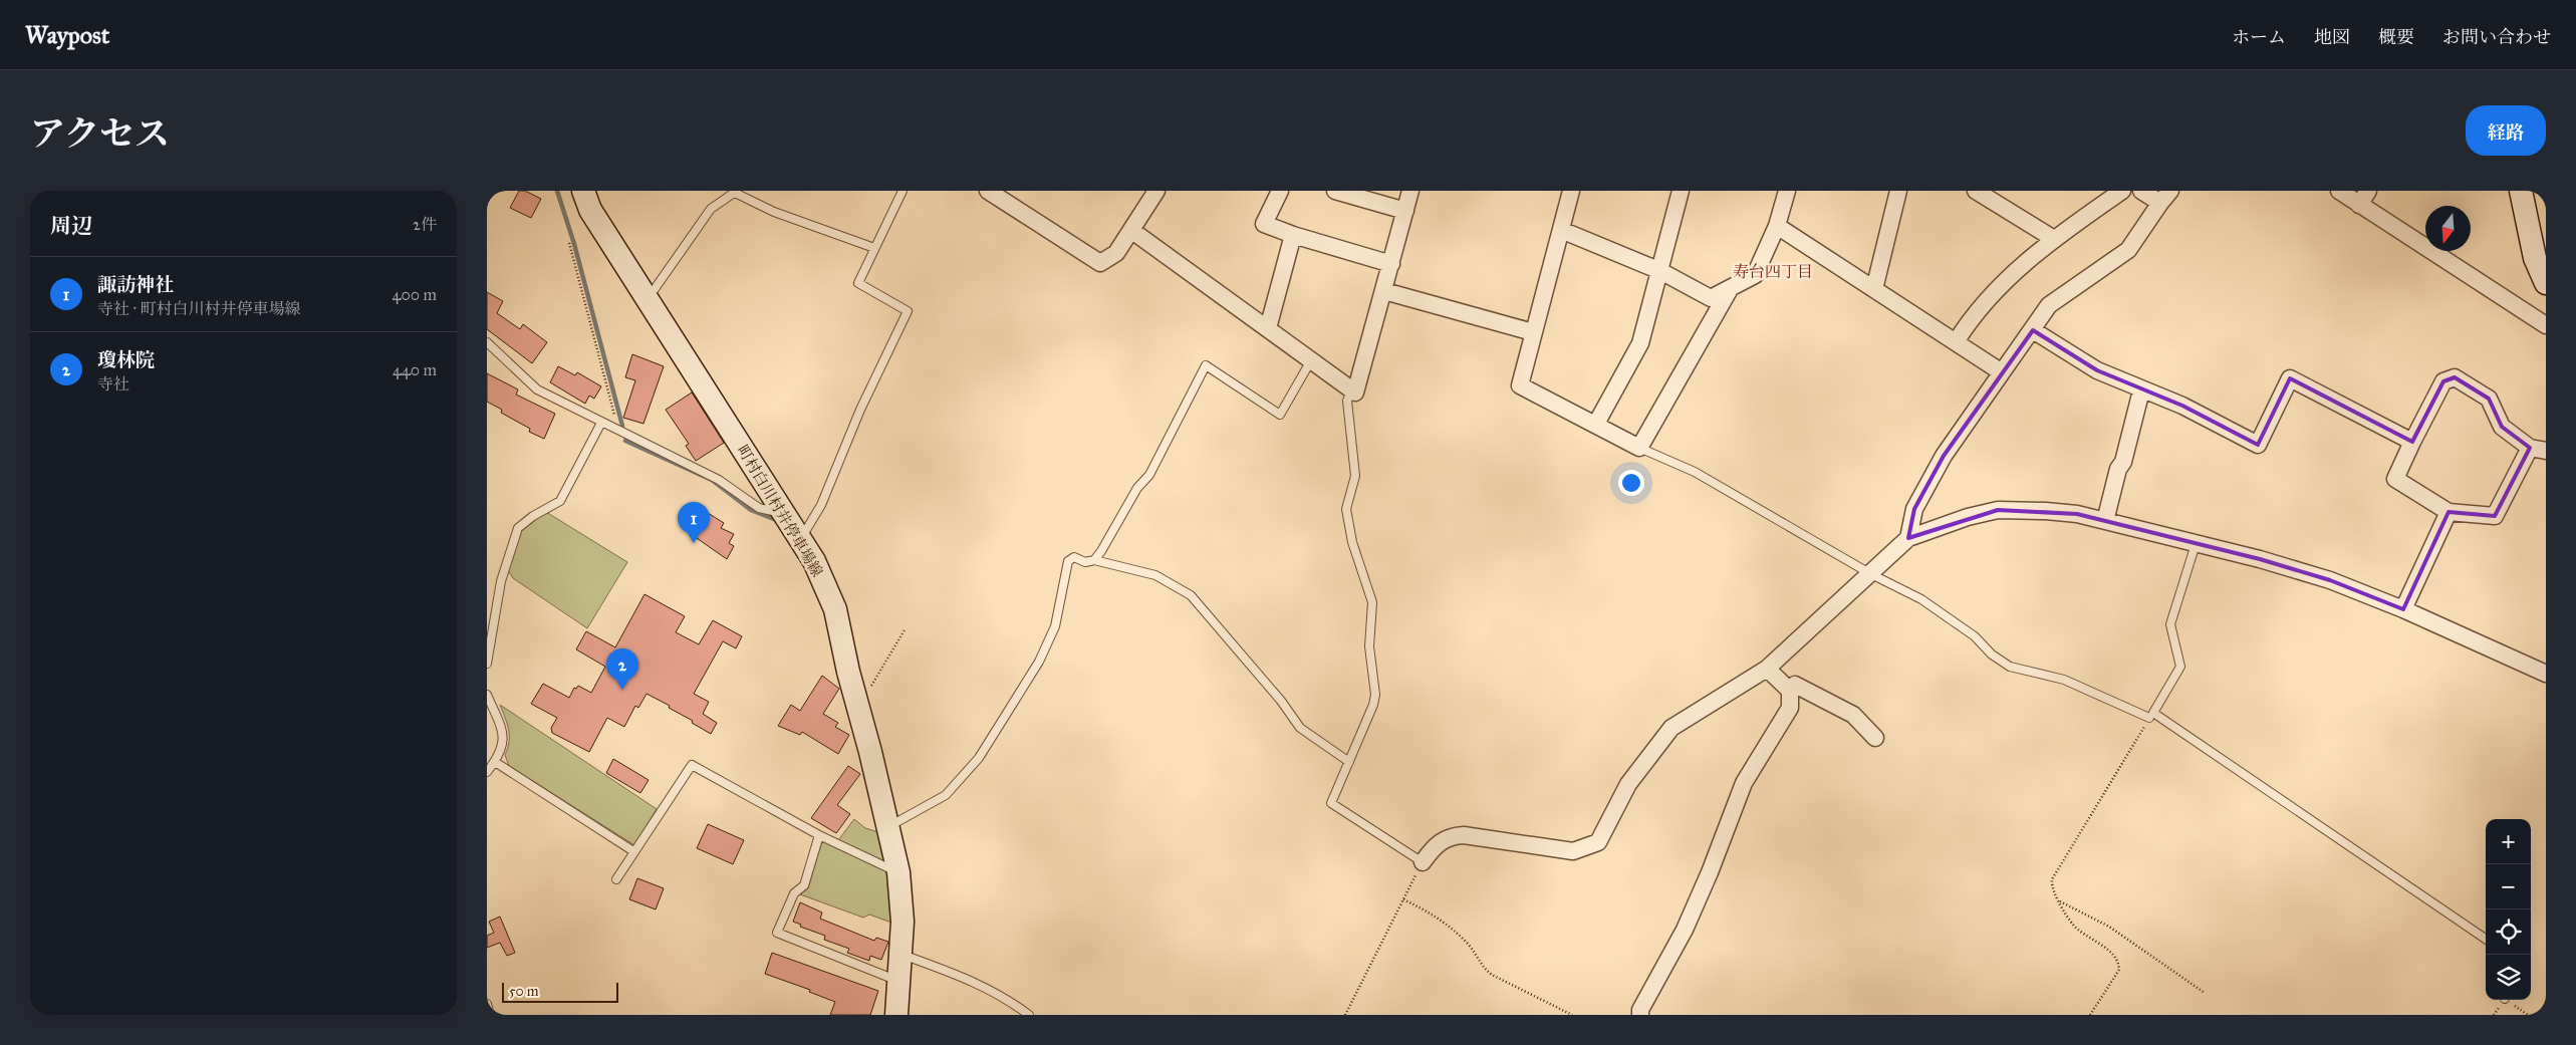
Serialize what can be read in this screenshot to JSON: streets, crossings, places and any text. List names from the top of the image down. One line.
{"streets":{"main road":["町村白川村井停車場線"]},"districts":["寿台四丁目"],"scale_bar":"50 m","north":"bottom","page":{"header":"Waypost","nav":["ホーム","地図","概要","お問い合わせ"],"title":"アクセス","buttons":"経路","heading":["周辺","2件"],"list":[{"mark":"1","name":"諏訪神社","note":"寺社 · 町村白川村井停車場線","value":"400 m"},{"mark":"2","name":"瓊林院","note":"寺社","value":"440 m"}],"pins":["1","2"],"map_buttons":["+","−"],"scale":"50 m"}}
